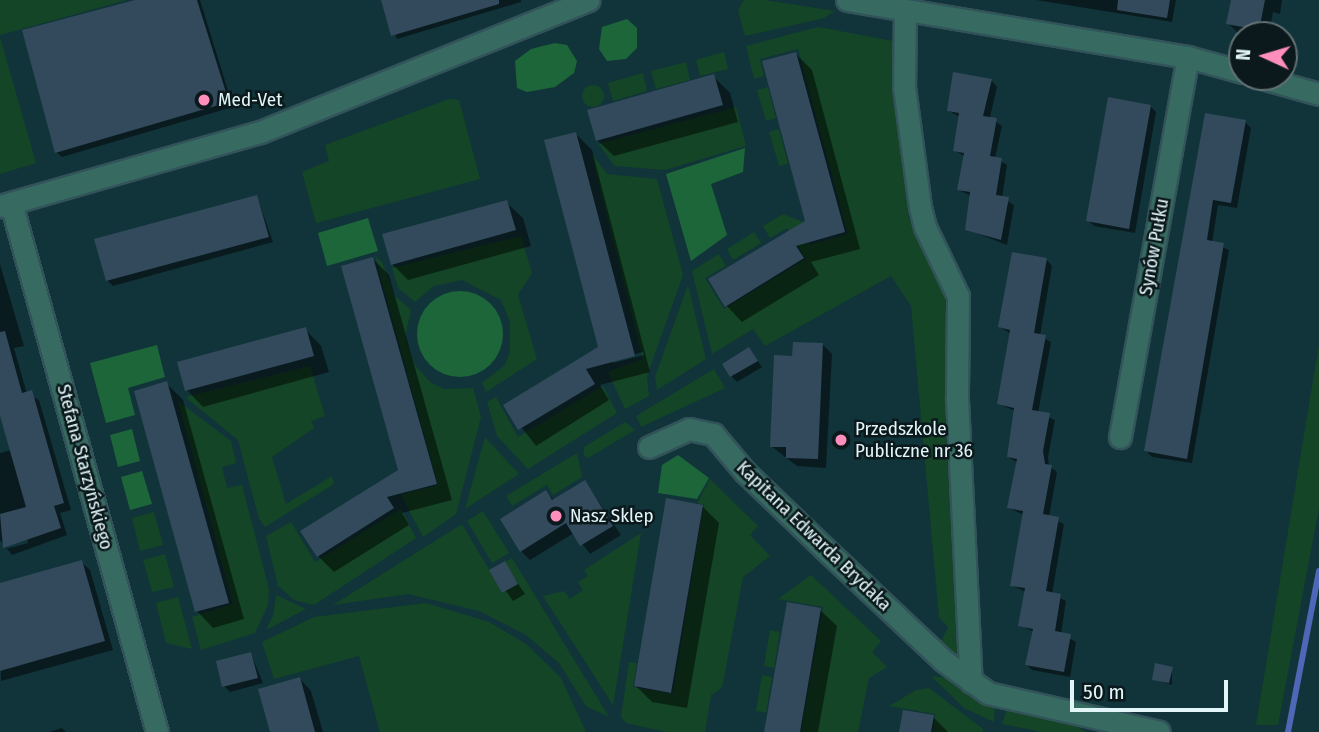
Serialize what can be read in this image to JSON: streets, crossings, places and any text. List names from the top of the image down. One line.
{"streets":{"street":["Synów Pułku","Stefana Starzyńskiego","Kapitana Edwarda Brydaka"]},"places":["Med-Vet","Przedszkole Publiczne nr 36","Nasz Sklep"],"scale_bar":"50 m","north":"left"}
